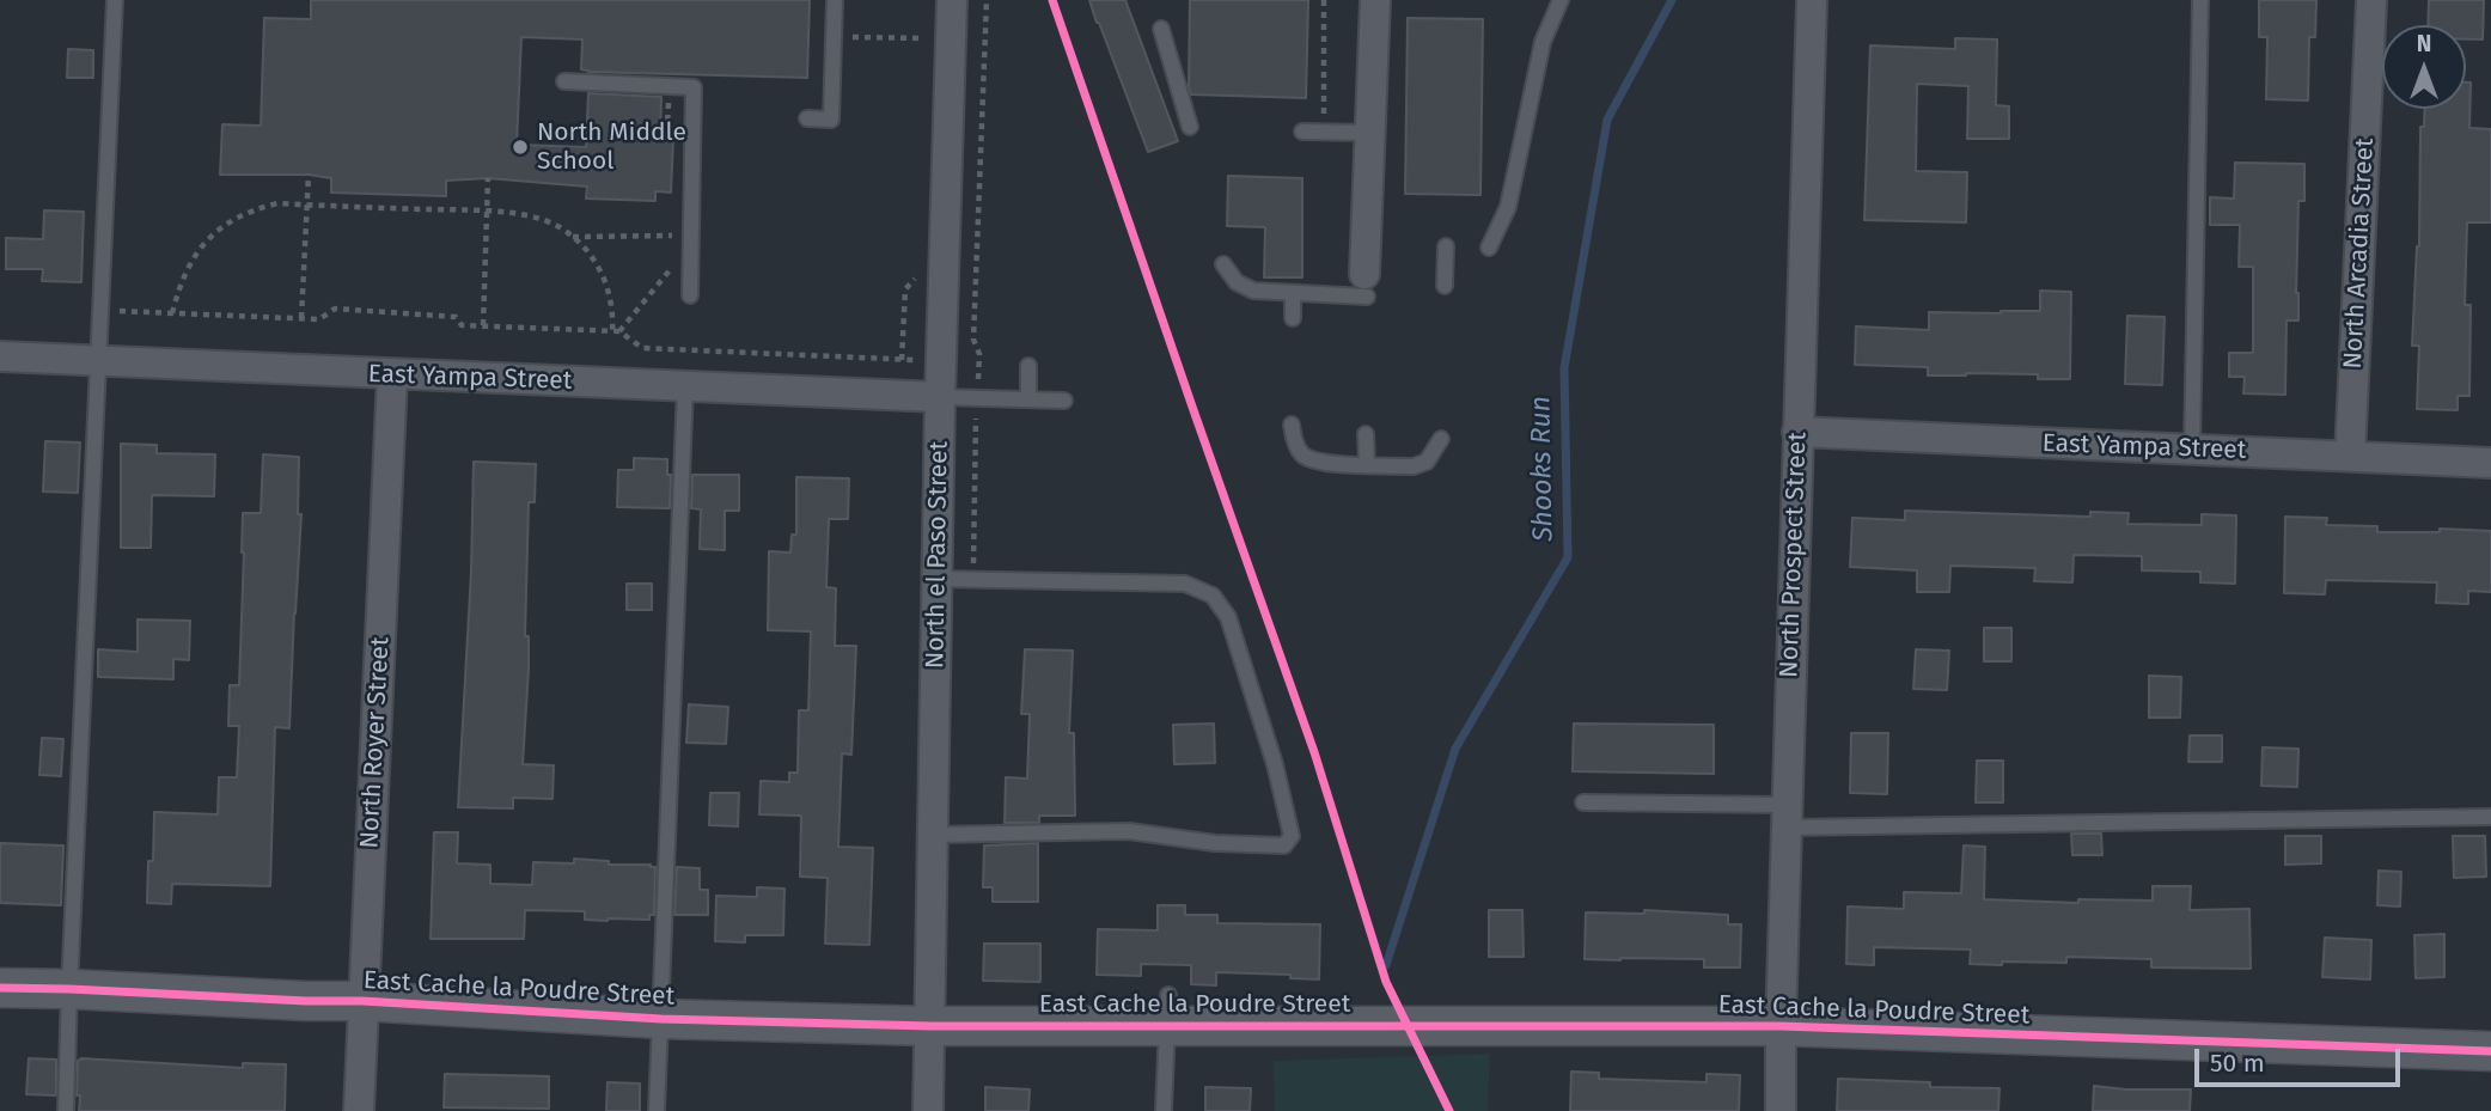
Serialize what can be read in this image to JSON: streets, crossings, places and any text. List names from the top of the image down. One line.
{"streets":{"street":["North Arcadia Street","East Yampa Street","North el Paso Street","North Prospect Street","North Royer Street","East Cache la Poudre Street"]},"crossings":[["North Arcadia Street","East Yampa Street"],["East Yampa Street","North el Paso Street"],["East Yampa Street","North Prospect Street"],["East Yampa Street","North Royer Street"],["North el Paso Street","East Cache la Poudre Street"],["North Prospect Street","East Cache la Poudre Street"],["North Royer Street","East Cache la Poudre Street"]],"water":["Shooks Run"],"places":["North Middle School"],"scale_bar":"50 m","north":"top"}
